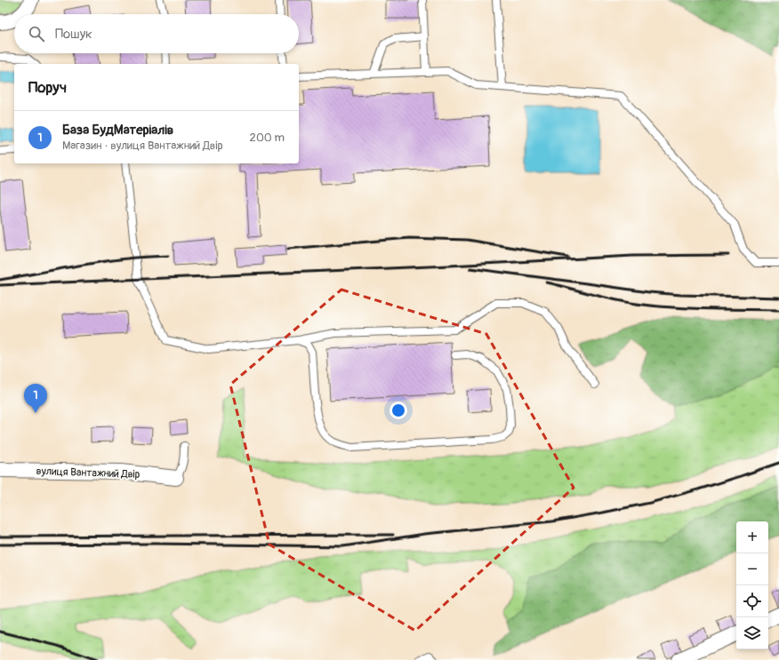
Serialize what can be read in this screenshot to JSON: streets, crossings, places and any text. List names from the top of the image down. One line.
{"streets":{"street":["вулиця Вантажний Двір"]},"page":{"search":"Пошук","heading":"Поруч","list":[{"mark":"1","name":"База БудМатеріалів","note":"Магазин · вулиця Вантажний Двір","value":"200 m"}],"pins":"1","map_buttons":["+","−"]}}
